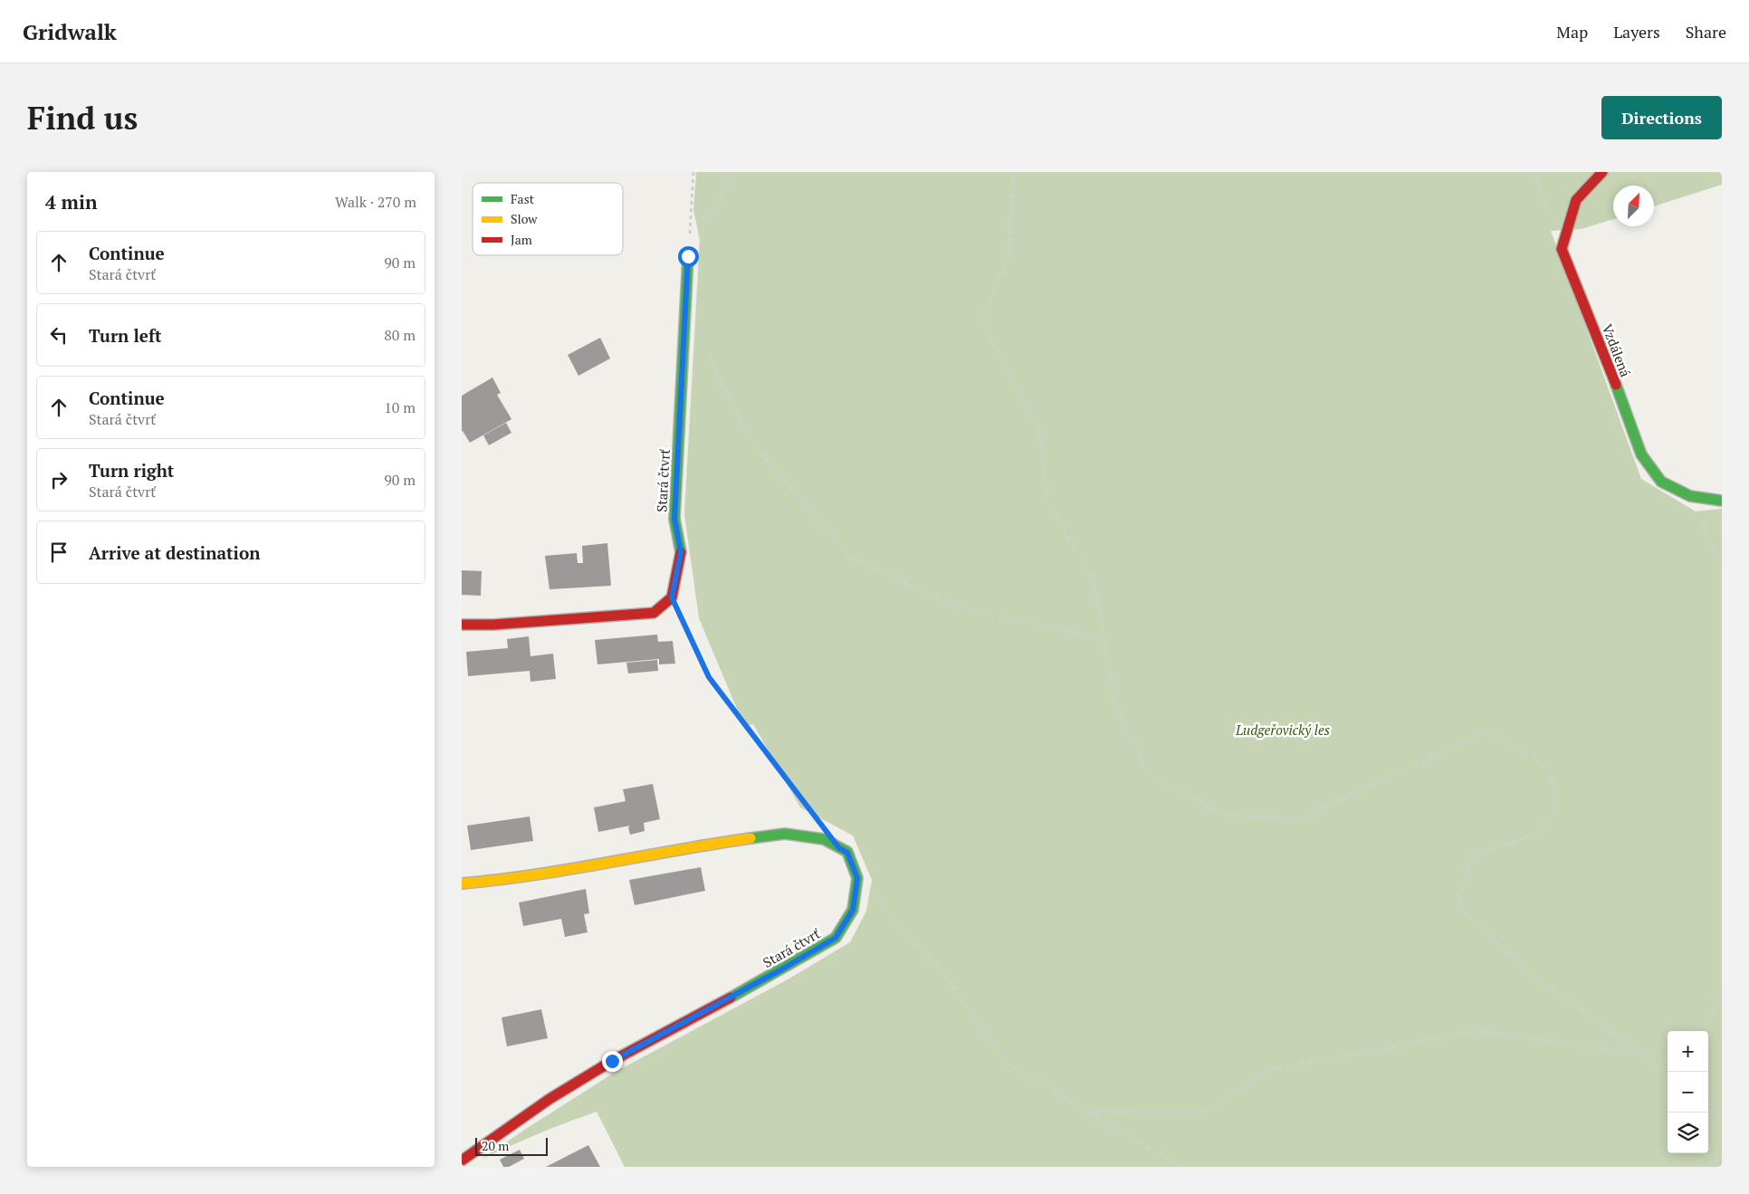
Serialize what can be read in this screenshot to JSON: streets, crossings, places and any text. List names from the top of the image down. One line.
{"streets":{"street":["Vzdálená","Stará čtvrť"]},"parks":["Ludgeřovický les"],"legend":["Fast","Slow","Jam"],"scale_bar":"20 m","north":"top right","page":{"header":"Gridwalk","nav":["Map","Layers","Share"],"buttons":"Directions","title":"Find us","heading":["4 min","Walk · 270 m"],"list":[["Continue","Stará čtvrť","90 m"],["Turn left","80 m"],["Continue","Stará čtvrť","10 m"],["Turn right","Stará čtvrť","90 m"],"Arrive at destination"],"map_buttons":["+","−"],"scale":"20 m"}}
